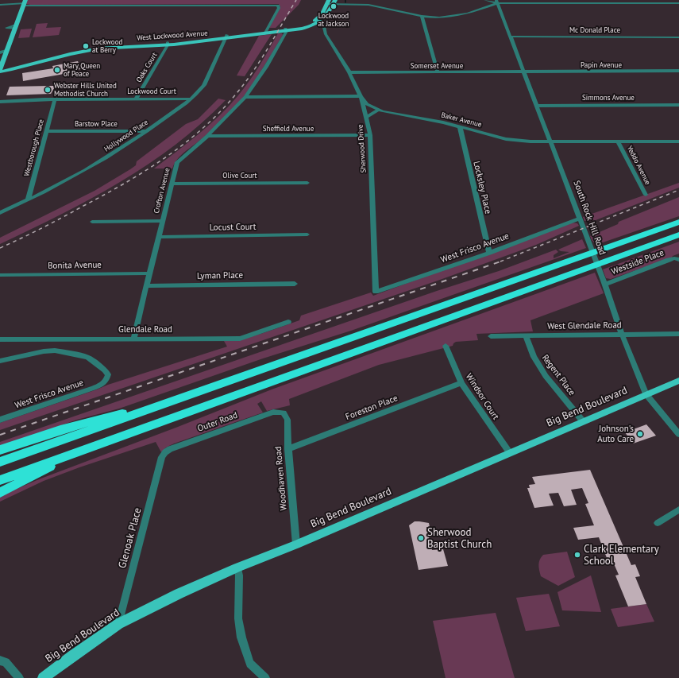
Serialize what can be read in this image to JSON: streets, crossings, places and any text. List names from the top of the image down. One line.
{"streets":{"main road":["West Lockwood Avenue","Big Bend Boulevard"],"street":["Mc Donald Place","Papin Avenue","Somerset Avenue","Oaks Court","Lockwood Court","Simmons Avenue","Baker Avenue","Barstow Place","Sheffield Avenue","Hollywood Place","Westborough Place","Sherwood Drive","Yeddo Avenue","Olive Court","Locksley Place","Crofton Avenue","South Rock Hill Road","Locust Court","West Frisco Avenue","Westside Place","Bonita Avenue","Lyman Place","West Glendale Road","Glendale Road","Regent Place","Windsor Court","Foreston Place","Outer Road","Woodhaven Road","Glenoak Place"]},"crossings":[["Mc Donald Place","South Rock Hill Road"],["West Lockwood Avenue","Oaks Court"],["West Lockwood Avenue","Hollywood Place"],["West Lockwood Avenue","Sherwood Drive"],["West Lockwood Avenue","Crofton Avenue"],["Papin Avenue","Somerset Avenue"],["Papin Avenue","South Rock Hill Road"],["Somerset Avenue","Sherwood Drive"],["Somerset Avenue","South Rock Hill Road"],["Oaks Court","Lockwood Court"],["Lockwood Court","Hollywood Place"],["Lockwood Court","Westborough Place"],["Simmons Avenue","South Rock Hill Road"],["Baker Avenue","Sherwood Drive"],["Baker Avenue","Yeddo Avenue"],["Baker Avenue","Locksley Place"],["Baker Avenue","South Rock Hill Road"],["Barstow Place","Hollywood Place"],["Barstow Place","Westborough Place"],["Sheffield Avenue","Sherwood Drive"],["Sheffield Avenue","Crofton Avenue"],["Hollywood Place","Westborough Place"],["Sherwood Drive","West Frisco Avenue"],["Olive Court","Crofton Avenue"],["Locksley Place","West Frisco Avenue"],["Crofton Avenue","Locust Court"],["Crofton Avenue","Bonita Avenue"],["Crofton Avenue","Lyman Place"],["Crofton Avenue","Glendale Road"],["South Rock Hill Road","West Frisco Avenue"],["South Rock Hill Road","Westside Place"],["South Rock Hill Road","West Glendale Road"],["South Rock Hill Road","Big Bend Boulevard"],["West Glendale Road","Regent Place"],["Regent Place","Big Bend Boulevard"],["Windsor Court","Big Bend Boulevard"],["Windsor Court","Foreston Place"],["Big Bend Boulevard","Woodhaven Road"],["Big Bend Boulevard","Glenoak Place"],["Foreston Place","Woodhaven Road"],["Outer Road","Woodhaven Road"],["Outer Road","Glenoak Place"]],"places":["Lockwood at Jackson","Lockwood at Berry","Mary Queen of Peace","Webster Hills United Methodist Church","Johnson's Auto Care","Sherwood Baptist Church","Clark Elementary School"]}
